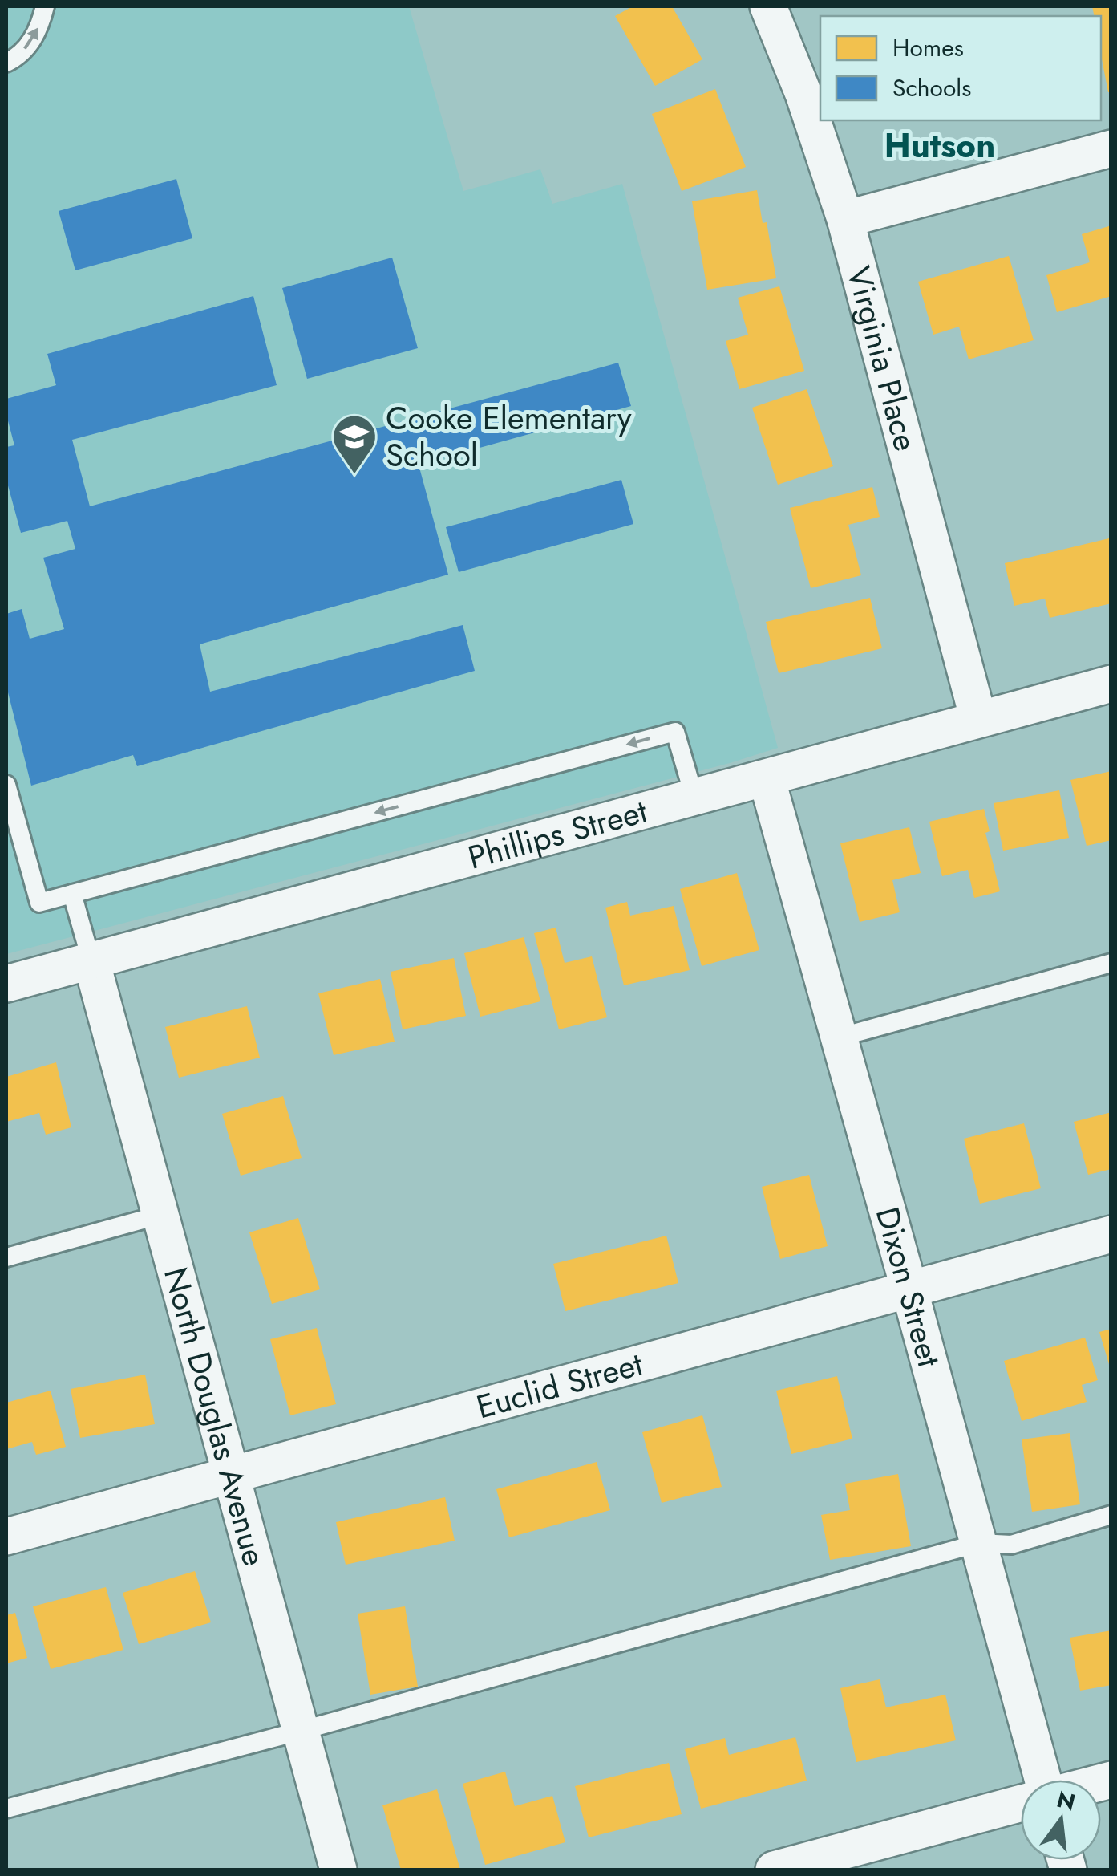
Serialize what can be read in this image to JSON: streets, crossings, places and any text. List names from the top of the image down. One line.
{"streets":{"street":["Virginia Place","Phillips Street","Dixon Street","Euclid Street","North Douglas Avenue"]},"crossings":[["Virginia Place","Phillips Street"],["Phillips Street","Dixon Street"],["Phillips Street","North Douglas Avenue"],["Dixon Street","Euclid Street"],["Euclid Street","North Douglas Avenue"]],"districts":["Hutson"],"places":{"school or university":["Cooke Elementary School"]},"legend":["Homes","Schools"],"north":"top"}
